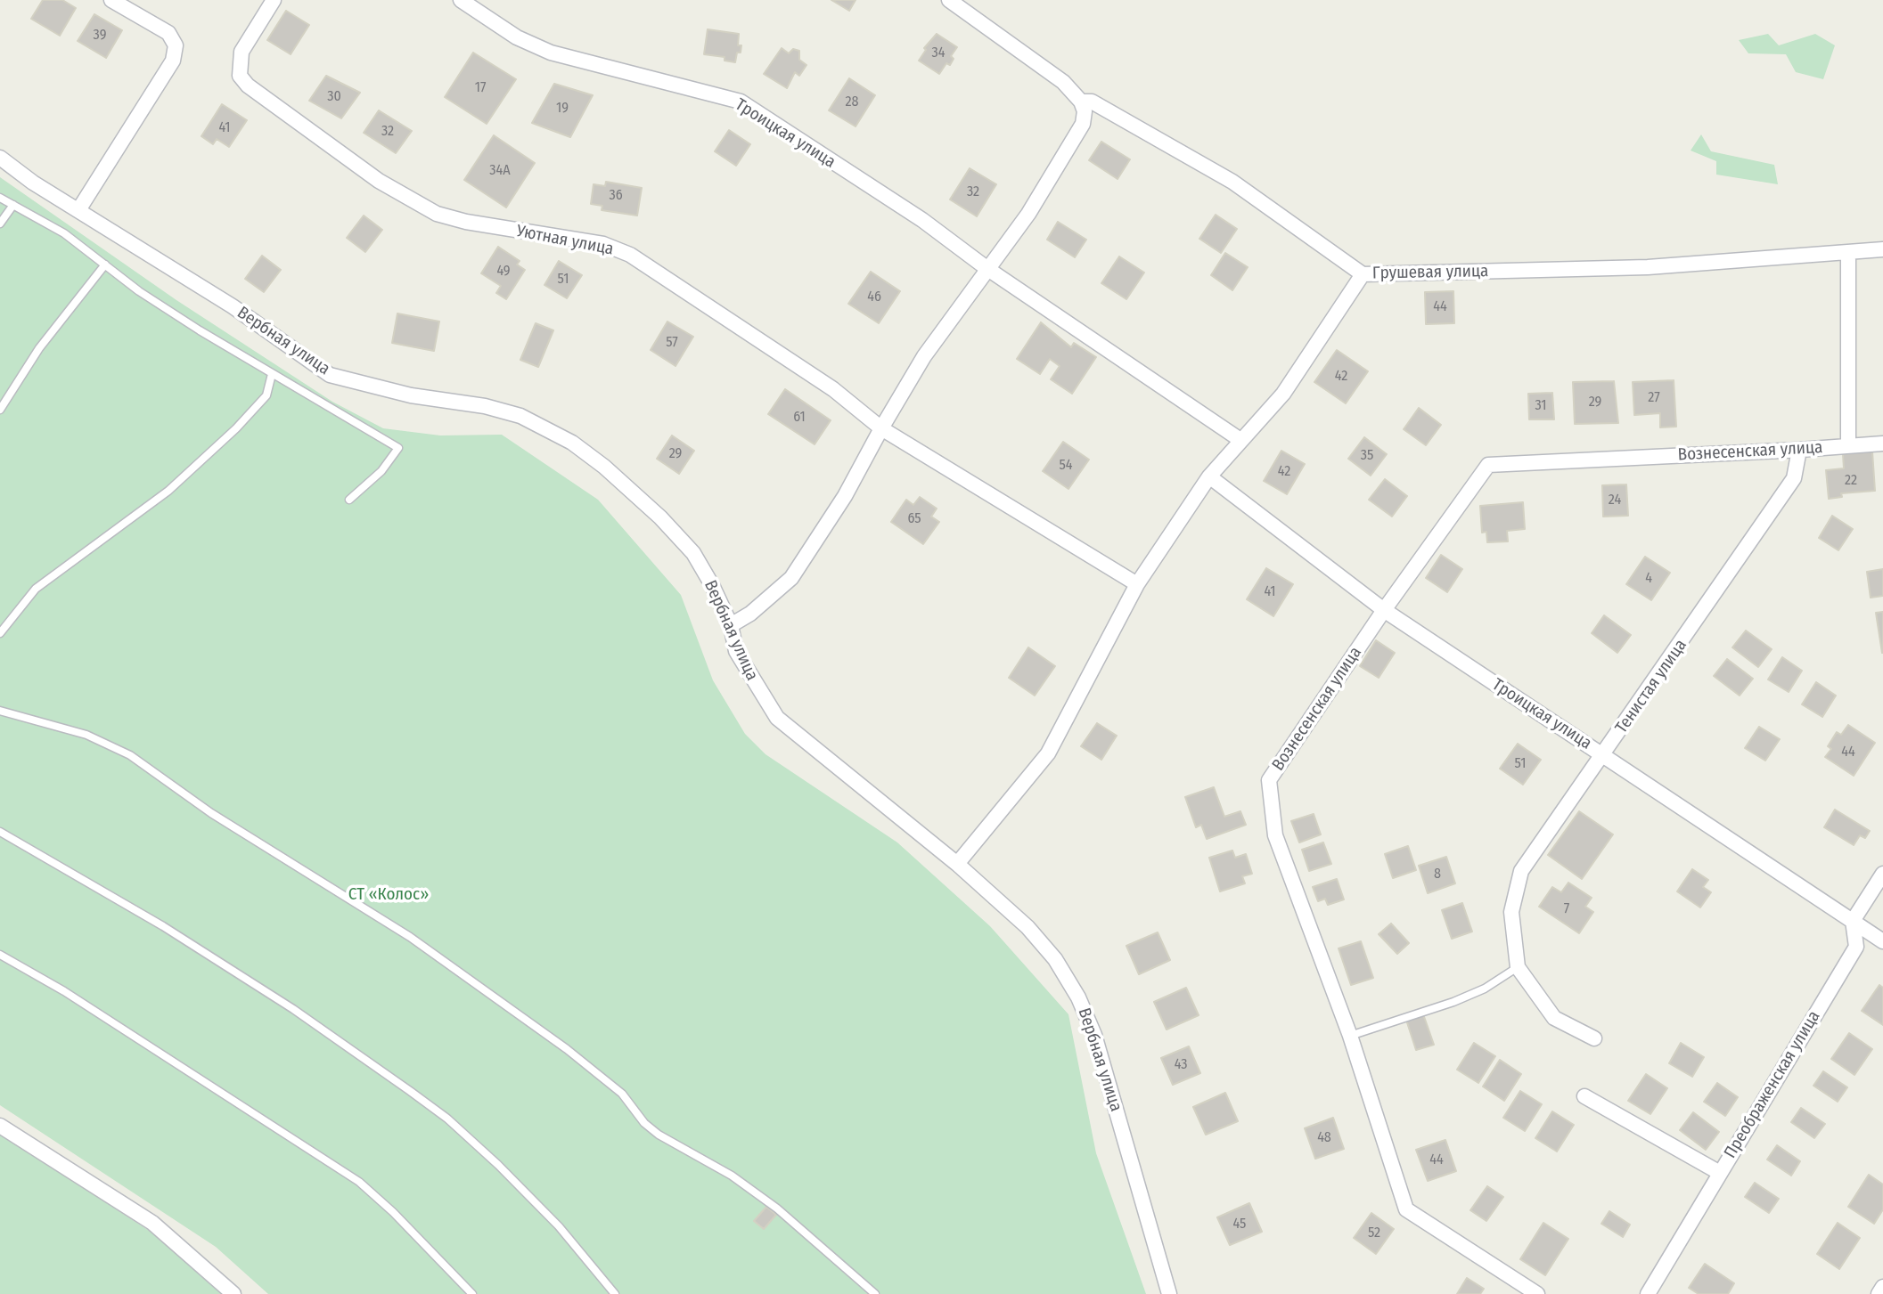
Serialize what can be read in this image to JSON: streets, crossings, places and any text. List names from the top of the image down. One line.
{"streets":{"street":["Троицкая улица","Уютная улица","Грушевая улица","Вербная улица","Вознесенская улица","Тенистая улица","Преображенская улица"]},"crossings":[["Троицкая улица","Вознесенская улица"],["Троицкая улица","Тенистая улица"],["Троицкая улица","Преображенская улица"],["Вознесенская улица","Тенистая улица"]],"parks":["СТ «Колос»"],"house_numbers":["39","34","17","30","28","19","41","32","34А","32","36","49","51","46","44","57","42","27","29","31","61","29","35","54","42","22","24","65","4","41","44","51","8","7","43","48","44","45","52"]}
